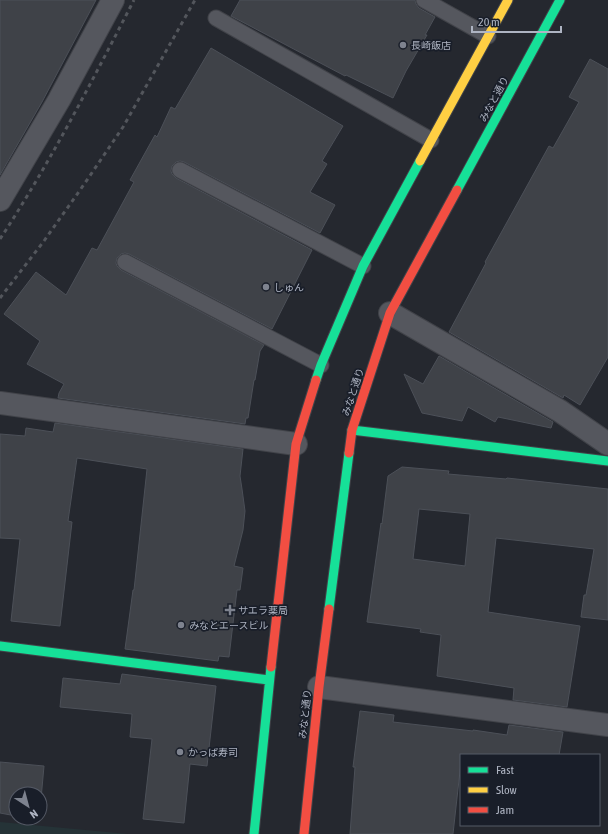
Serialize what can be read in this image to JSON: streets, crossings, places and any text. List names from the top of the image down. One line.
{"streets":{"main road":["みなと通り"]},"places":{"other":["長崎飯店","しゅん","みなとエースビル","かっぱ寿司"],"health":["サエラ薬局"]},"legend":["Fast","Slow","Jam"],"scale_bar":"20 m","north":"bottom right"}
